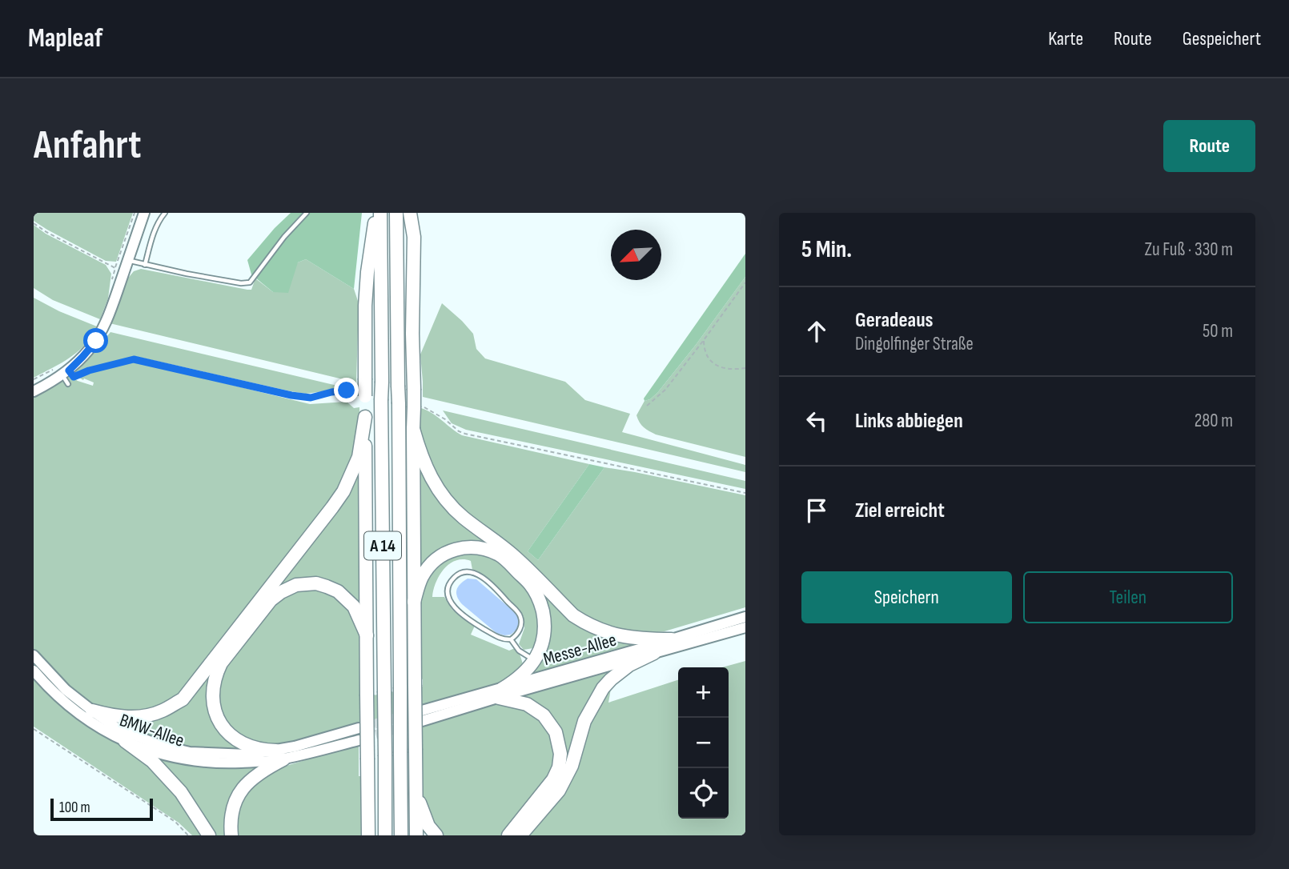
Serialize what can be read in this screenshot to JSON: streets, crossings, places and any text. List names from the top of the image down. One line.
{"streets":{"highway":["A 14"],"main road":["Messe-Allee","BMW-Allee"]},"scale_bar":"100 m","north":"bottom left","page":{"header":"Mapleaf","nav":["Karte","Route","Gespeichert"],"buttons":["Route",["Speichern","Teilen"]],"title":"Anfahrt","heading":["5 Min.","Zu Fuß · 330 m"],"list":[["Geradeaus","Dingolfinger Straße","50 m"],["Links abbiegen","280 m"],"Ziel erreicht"],"map_buttons":["+","−"],"scale":"100 m"}}
